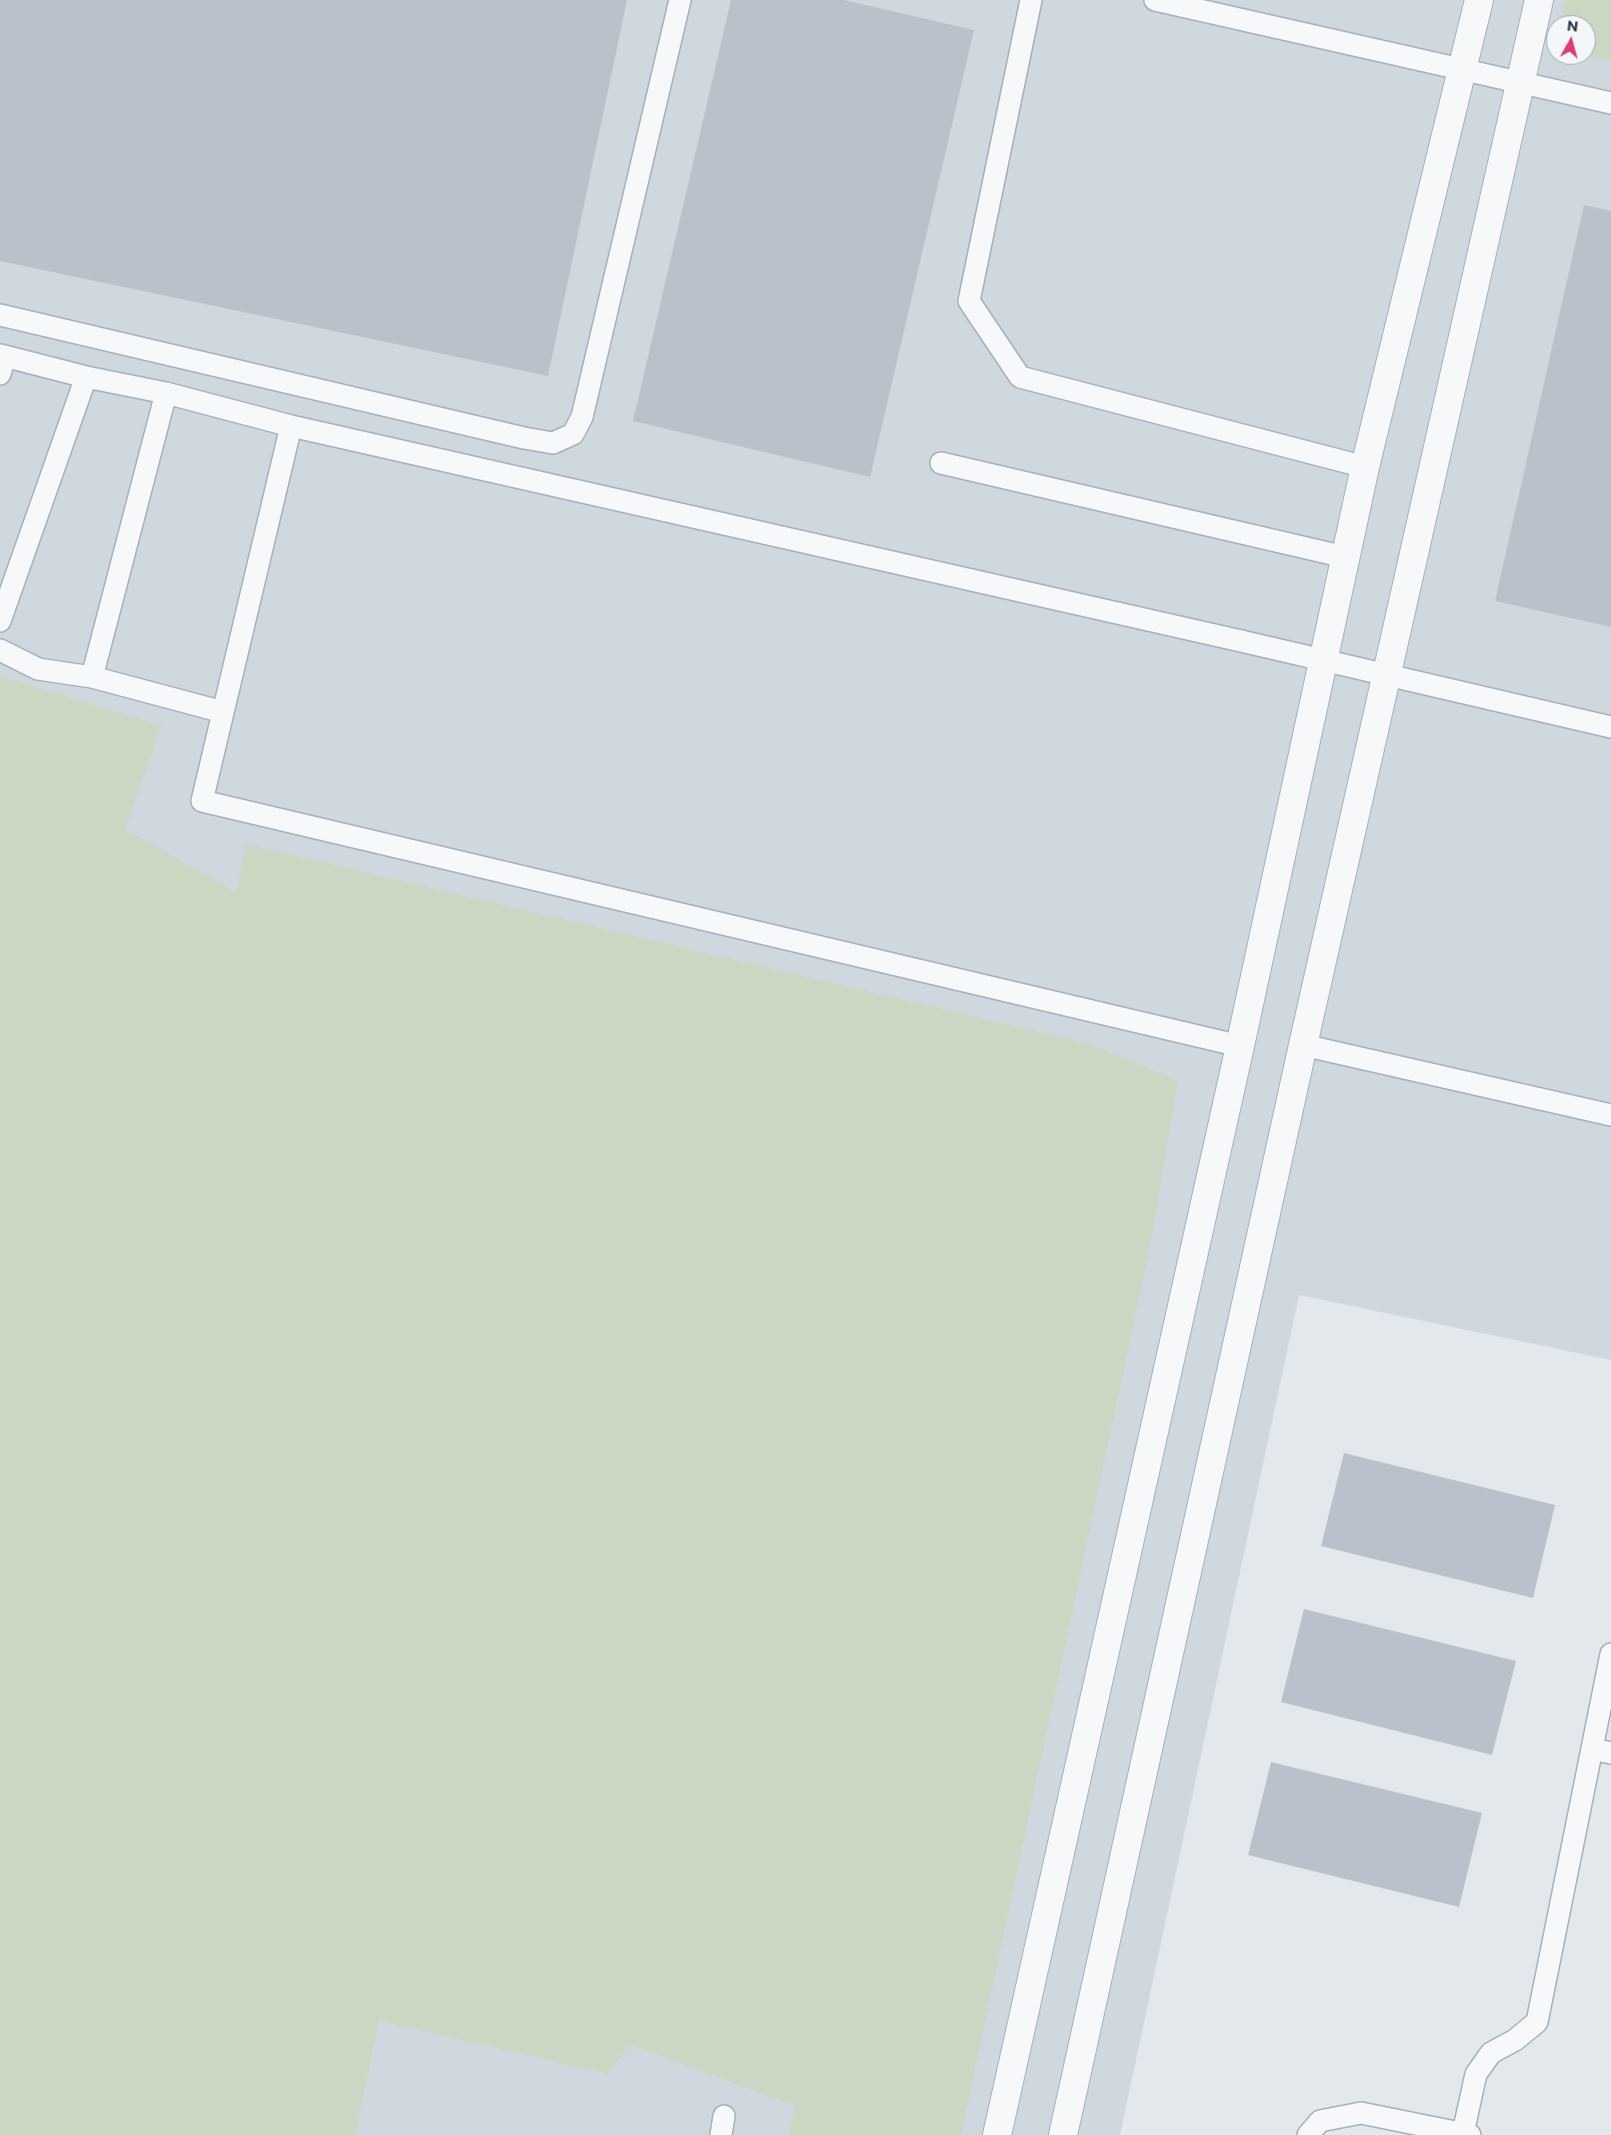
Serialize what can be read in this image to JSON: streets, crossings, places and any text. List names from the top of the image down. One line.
{"north":"top"}
